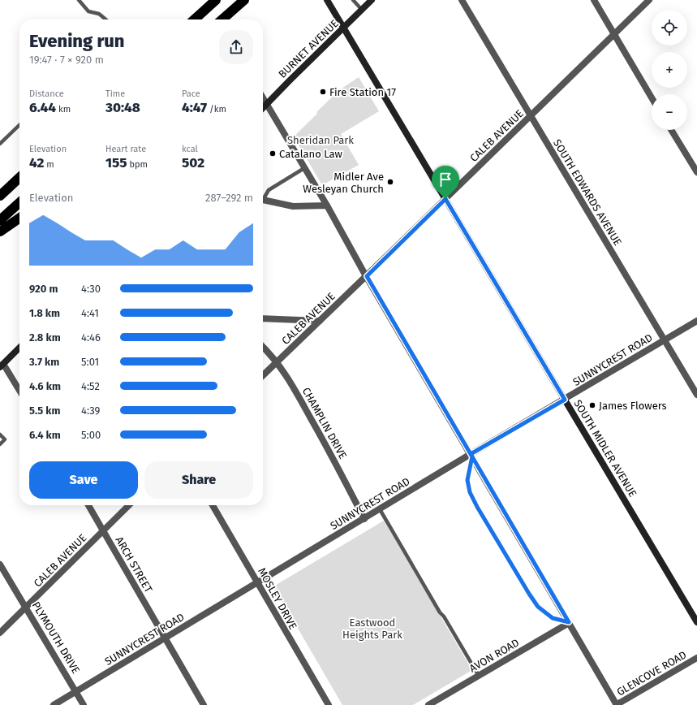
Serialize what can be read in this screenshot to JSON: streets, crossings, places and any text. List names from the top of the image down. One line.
{"streets":{"main road":["BURNET AVENUE","SOUTH MIDLER AVENUE"],"street":["CALEB AVENUE","SOUTH EDWARDS AVENUE","SUNNYCREST ROAD","CHAMPLIN DRIVE","ARCH STREET","MOSLEY DRIVE","PLYMOUTH DRIVE","AVON ROAD","GLENCOVE ROAD"]},"crossings":[["BURNET AVENUE","SOUTH MIDLER AVENUE"],["CALEB AVENUE","SOUTH EDWARDS AVENUE"],["CALEB AVENUE","CHAMPLIN DRIVE"],["CALEB AVENUE","SOUTH MIDLER AVENUE"],["CALEB AVENUE","ARCH STREET"],["CALEB AVENUE","PLYMOUTH DRIVE"],["SOUTH EDWARDS AVENUE","SUNNYCREST ROAD"],["SUNNYCREST ROAD","CHAMPLIN DRIVE"],["SUNNYCREST ROAD","SOUTH MIDLER AVENUE"],["SUNNYCREST ROAD","ARCH STREET"],["SUNNYCREST ROAD","MOSLEY DRIVE"],["SUNNYCREST ROAD","PLYMOUTH DRIVE"]],"parks":["Sheridan Park","Eastwood Heights Park"],"places":["Fire Station 17","Catalano Law","Midler Ave Wesleyan Church","James Flowers"],"page":{"map_buttons":["+","−"],"heading":["Evening run","19:47 · 7 × 920 m"],"stats":[["Distance","6.44 km"],["Time","30:48"],["Pace","4:47 /km"],["Elevation","42 m"],["Heart rate","155 bpm"],["kcal","502"]],"chart":["Elevation","287–292 m"],"list":[{"name":"920 m","note":"4:30"},{"name":"1.8 km","note":"4:41"},{"name":"2.8 km","note":"4:46"},{"name":"3.7 km","note":"5:01"},{"name":"4.6 km","note":"4:52"},{"name":"5.5 km","note":"4:39"},{"name":"6.4 km","note":"5:00"}],"buttons":["Save","Share"]}}
